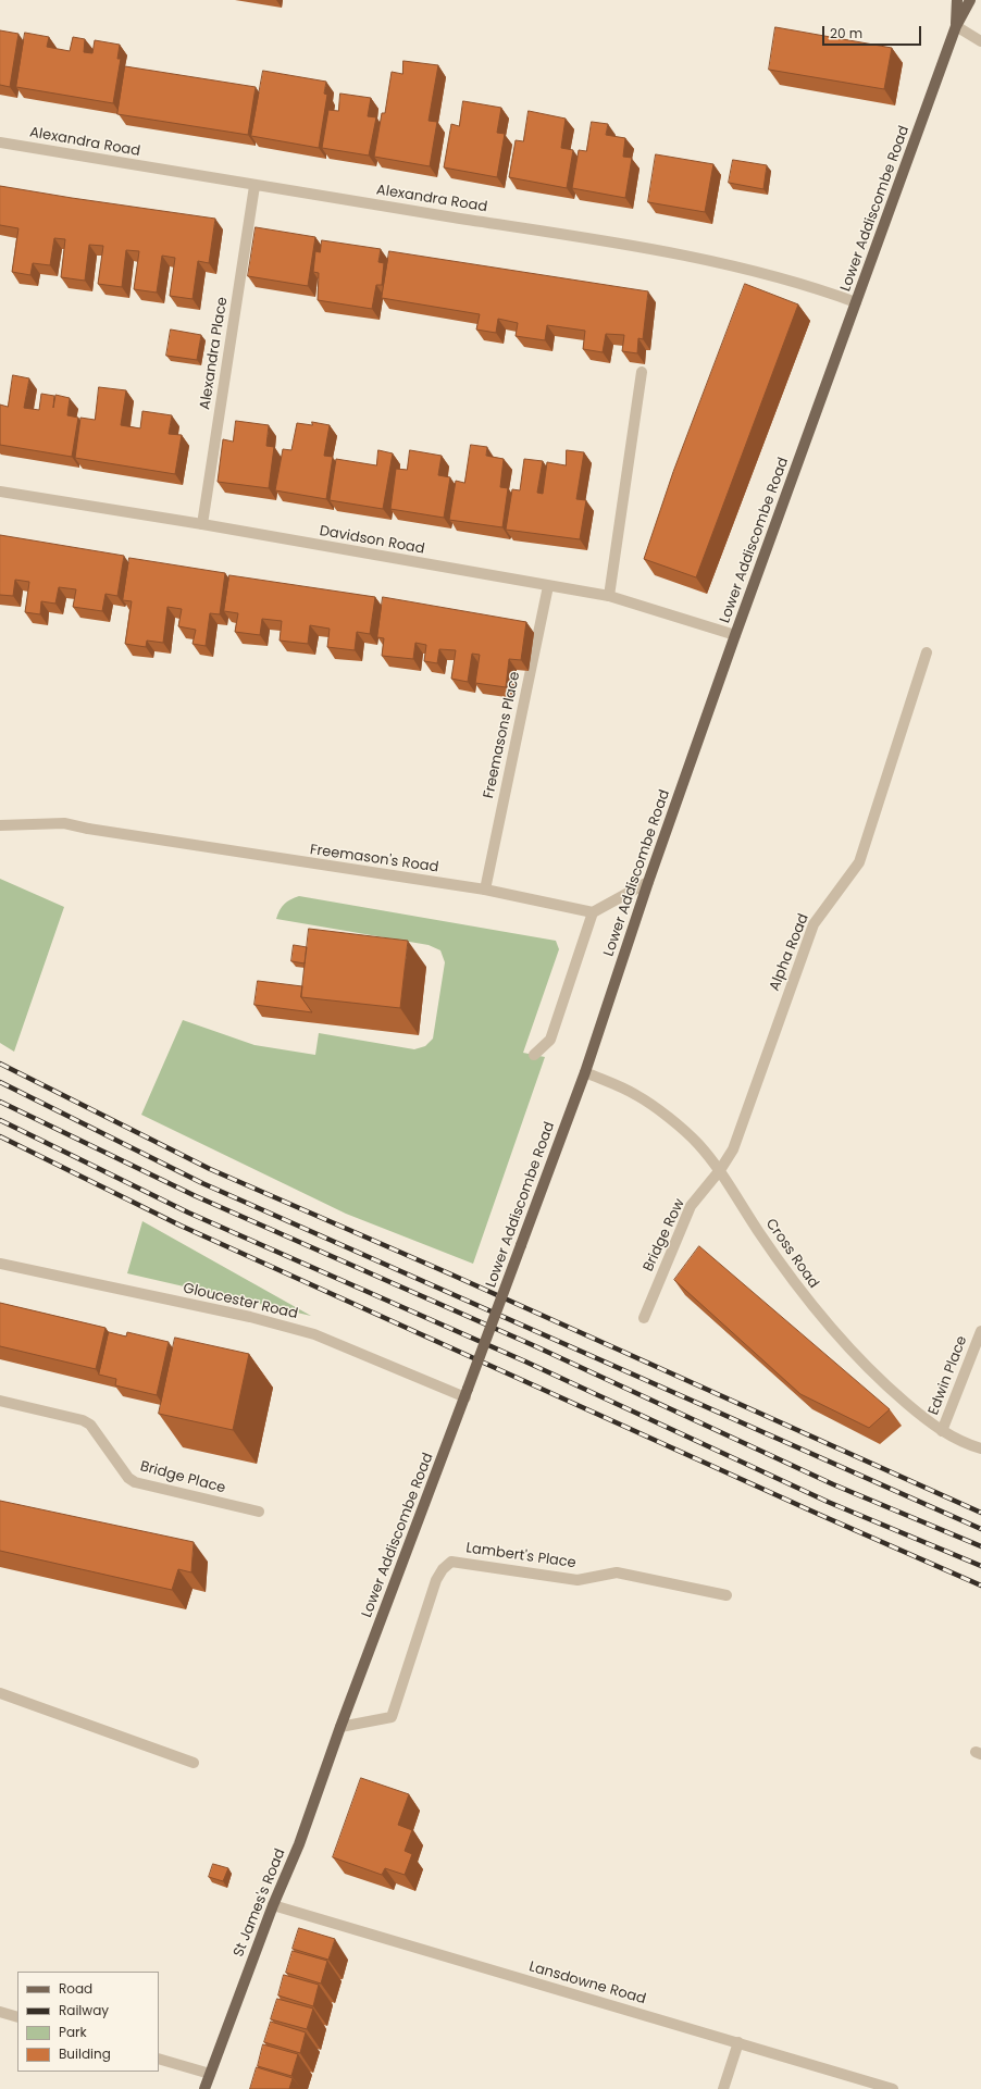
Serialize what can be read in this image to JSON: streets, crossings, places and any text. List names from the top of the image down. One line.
{"streets":{"main road":["Lower Addiscombe Road","St James's Road"],"street":["Alexandra Road","Alexandra Place","Davidson Road","Freemasons Place","Freemason's Road","Alpha Road","Bridge Row","Cross Road","Gloucester Road","Edwin Place","Bridge Place","Lambert's Place","Lansdowne Road"]},"crossings":[["Alexandra Road","Lower Addiscombe Road"],["Alexandra Road","Alexandra Place"],["Lower Addiscombe Road","Davidson Road"],["Lower Addiscombe Road","Cross Road"],["Lower Addiscombe Road","Gloucester Road"],["Lower Addiscombe Road","Lambert's Place"],["Lower Addiscombe Road","St James's Road"],["Alexandra Place","Davidson Road"],["Davidson Road","Freemasons Place"],["Freemasons Place","Freemason's Road"],["Alpha Road","Bridge Row"],["Alpha Road","Cross Road"],["Bridge Row","Cross Road"],["Cross Road","Edwin Place"],["Lambert's Place","St James's Road"],["St James's Road","Lansdowne Road"]],"legend":["Road","Railway","Park","Building"],"scale_bar":"20 m"}
